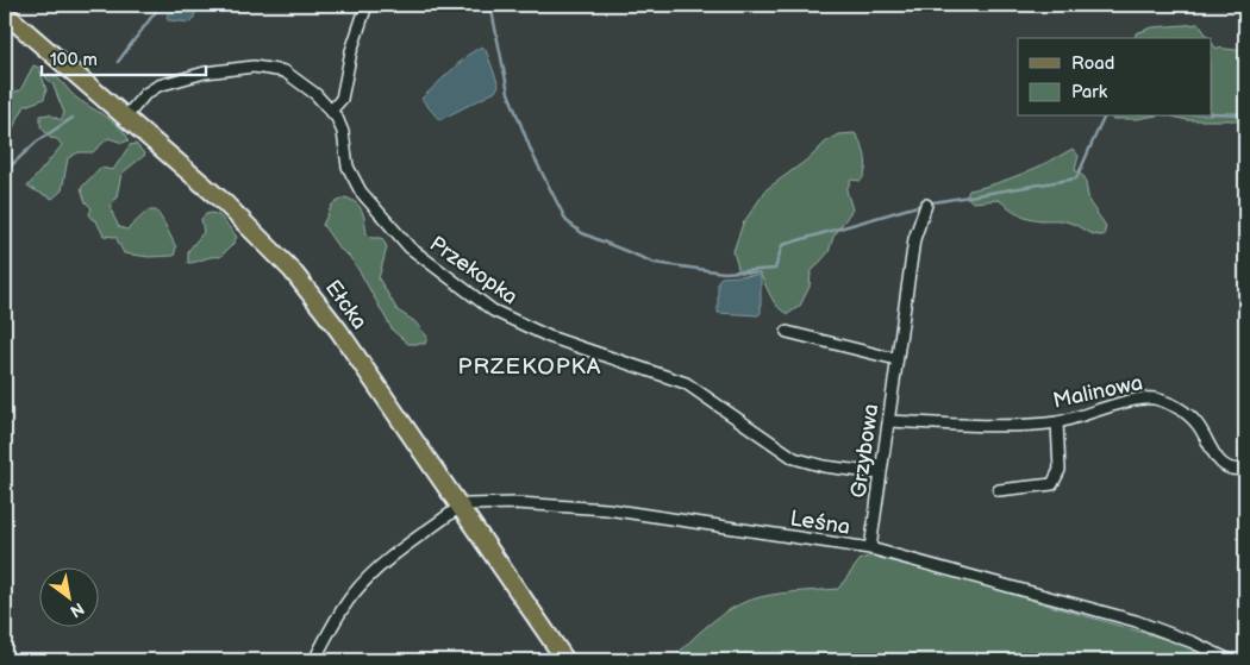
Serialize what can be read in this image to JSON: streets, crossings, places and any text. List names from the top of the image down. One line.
{"streets":{"main road":["Ełcka"],"street":["Przekopka","Malinowa","Grzybowa","Leśna"]},"crossings":[["Przekopka","Ełcka"],["Przekopka","Grzybowa"],["Ełcka","Leśna"],["Malinowa","Grzybowa"],["Grzybowa","Leśna"]],"districts":["PRZEKOPKA"],"legend":["Road","Park"],"scale_bar":"100 m","north":"bottom right"}
